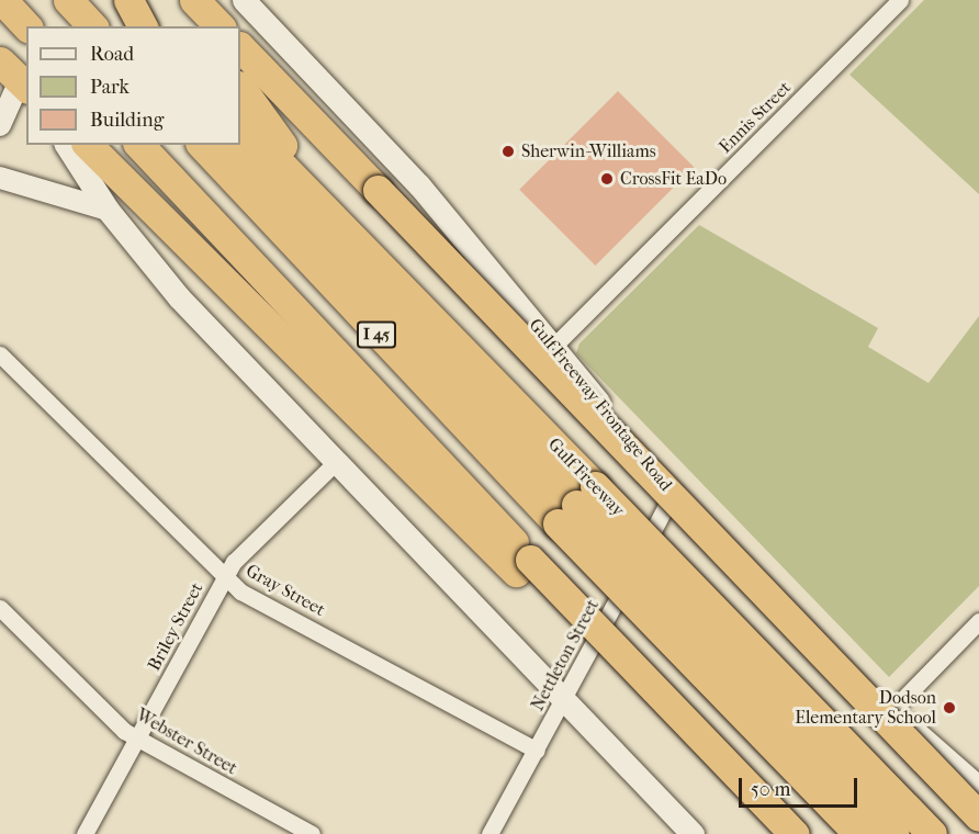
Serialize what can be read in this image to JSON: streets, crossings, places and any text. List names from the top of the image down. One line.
{"streets":{"highway":["I 45","Gulf Freeway"],"main road":["Gulf Freeway Frontage Road"],"street":["Ennis Street","Gray Street","Briley Street","Nettleton Street","Webster Street"]},"crossings":[["Ennis Street","Gulf Freeway Frontage Road"],["Gulf Freeway Frontage Road","Nettleton Street"],["Gray Street","Briley Street"],["Gray Street","Nettleton Street"],["Briley Street","Webster Street"]],"places":["Sherwin-Williams","CrossFit EaDo","Dodson Elementary School"],"legend":["Road","Park","Building"],"scale_bar":"50 m"}
